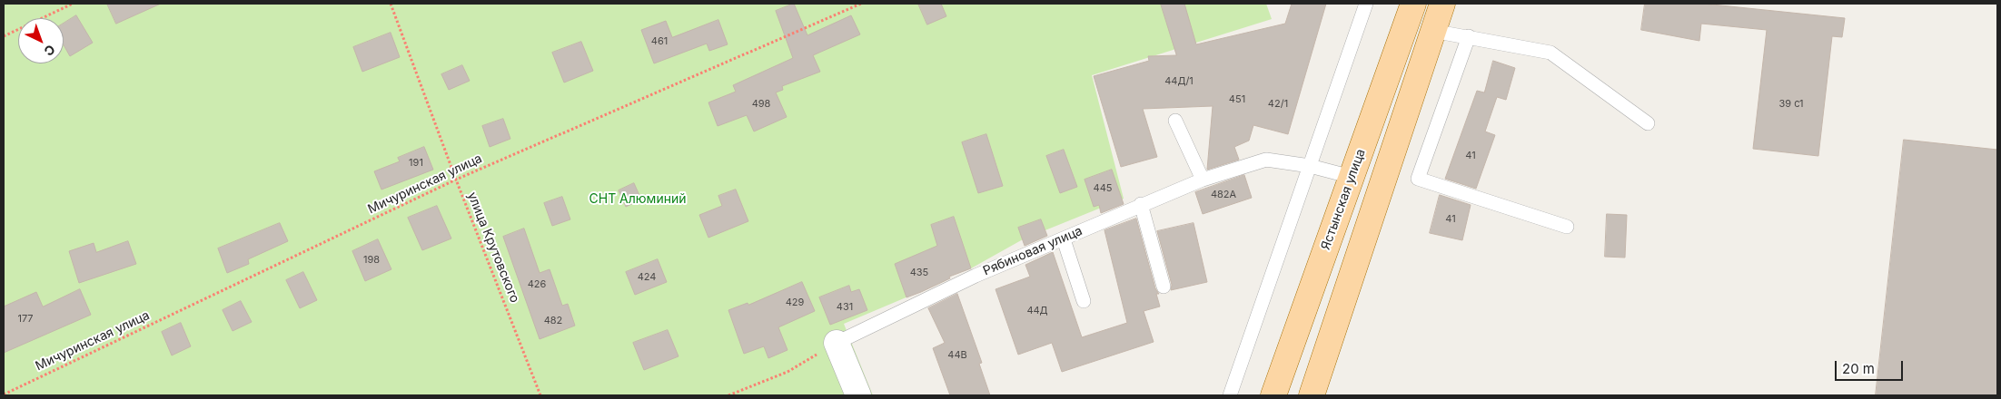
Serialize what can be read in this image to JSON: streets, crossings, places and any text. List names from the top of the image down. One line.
{"streets":{"main road":["Ястынская улица"],"lane":["Рябиновая улица"],"path":["Мичуринская улица","улица Крутовского"]},"crossings":[["Мичуринская улица","улица Крутовского"],["Ястынская улица","Рябиновая улица"]],"parks":["СНТ Алюминий"],"house_numbers":["461","44Д/1","451","498","42/1","39 с1","41","191","445","482А","41","198","435","424","426","429","431","44Д","177","482","44В"],"scale_bar":"20 m","north":"bottom right"}
